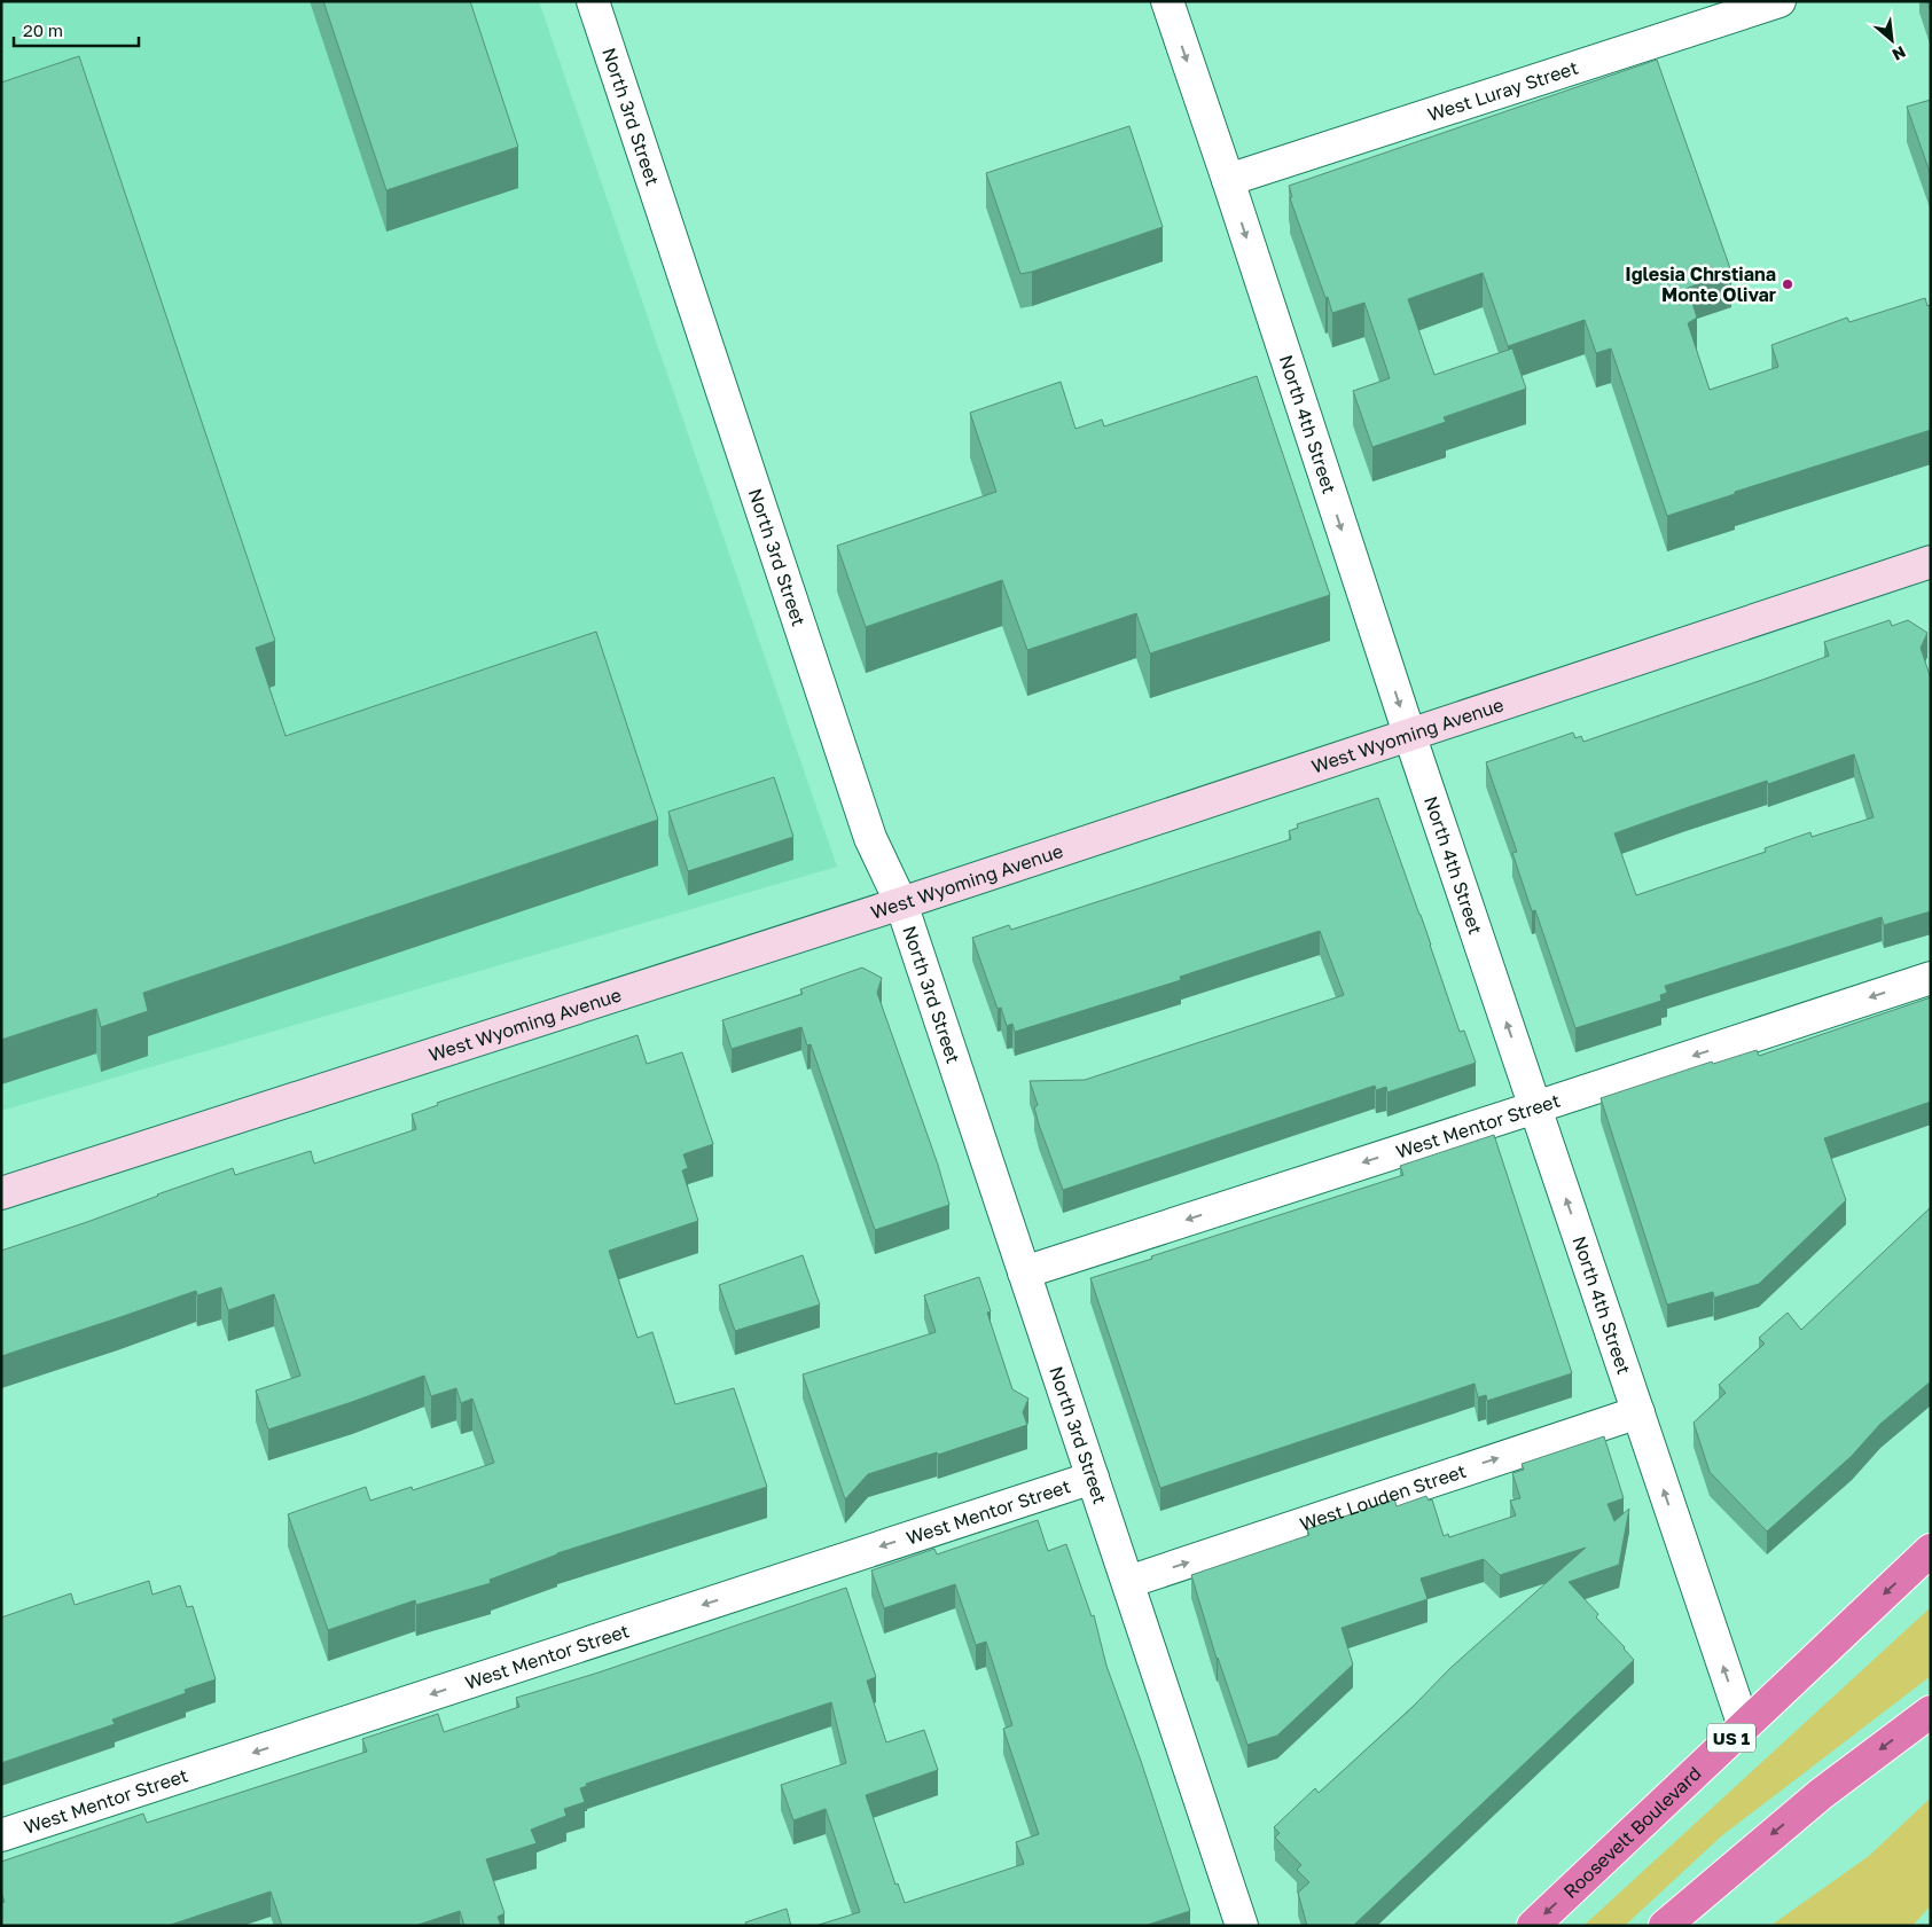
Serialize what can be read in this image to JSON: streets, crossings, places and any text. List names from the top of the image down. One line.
{"streets":{"highway":["US 1","Roosevelt Boulevard"],"street":["West Luray Street","North 3rd Street","North 4th Street","West Wyoming Avenue","West Mentor Street","West Louden Street"]},"crossings":[["West Luray Street","North 4th Street"],["North 3rd Street","West Wyoming Avenue"],["North 3rd Street","West Mentor Street"],["North 3rd Street","West Louden Street"],["North 4th Street","West Wyoming Avenue"],["North 4th Street","West Mentor Street"],["North 4th Street","West Louden Street"],["North 4th Street","Roosevelt Boulevard"]],"one_way":["West Mentor Street","West Louden Street"],"places":["Iglesia Chrstiana Monte Olivar"],"scale_bar":"20 m","north":"bottom right"}
